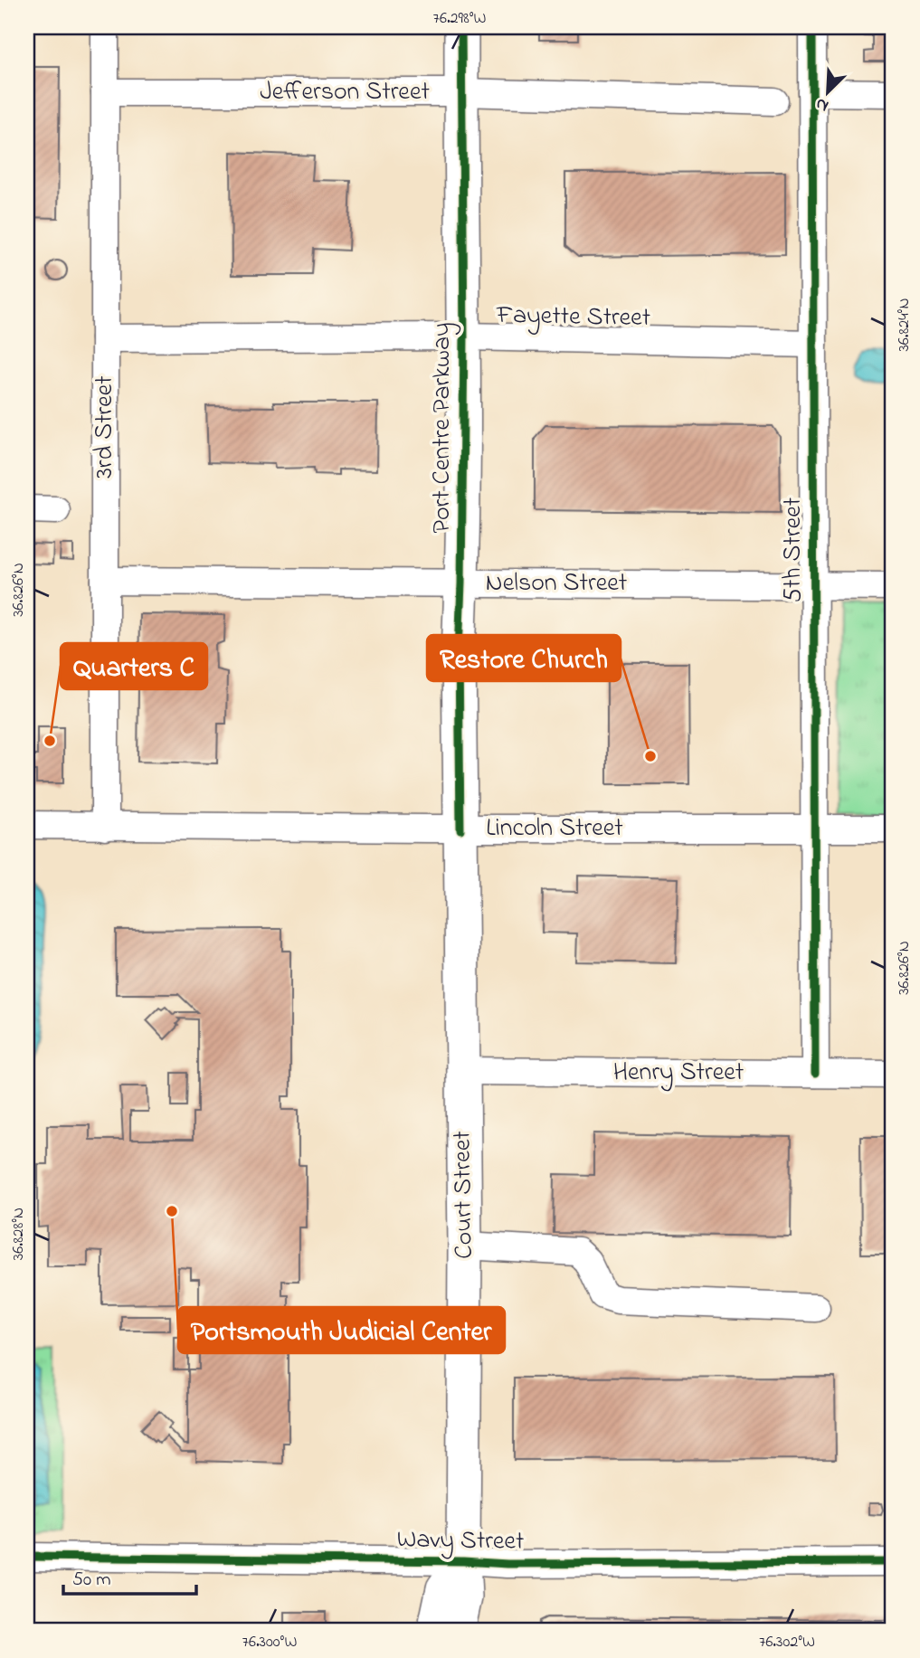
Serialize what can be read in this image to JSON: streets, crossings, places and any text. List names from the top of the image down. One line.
{"streets":{"main road":["Port Centre Parkway","Court Street"],"street":["Jefferson Street","Fayette Street","3rd Street","5th Street","Nelson Street","Lincoln Street","Henry Street","Wavy Street"]},"crossings":[["Jefferson Street","3rd Street"],["Jefferson Street","Port Centre Parkway"],["Fayette Street","3rd Street"],["Fayette Street","Port Centre Parkway"],["Fayette Street","5th Street"],["3rd Street","Nelson Street"],["3rd Street","Lincoln Street"],["Port Centre Parkway","Nelson Street"],["Port Centre Parkway","Lincoln Street"],["Port Centre Parkway","Court Street"],["5th Street","Nelson Street"],["5th Street","Lincoln Street"],["5th Street","Henry Street"],["Lincoln Street","Court Street"],["Henry Street","Court Street"],["Court Street","Wavy Street"]],"places":["Quarters C","Restore Church","Portsmouth Judicial Center"],"scale_bar":"50 m","north":"bottom left","coordinates":["76.298°W","36.824°N","36.826°N","36.828°N","76.300°W","76.302°W"]}
